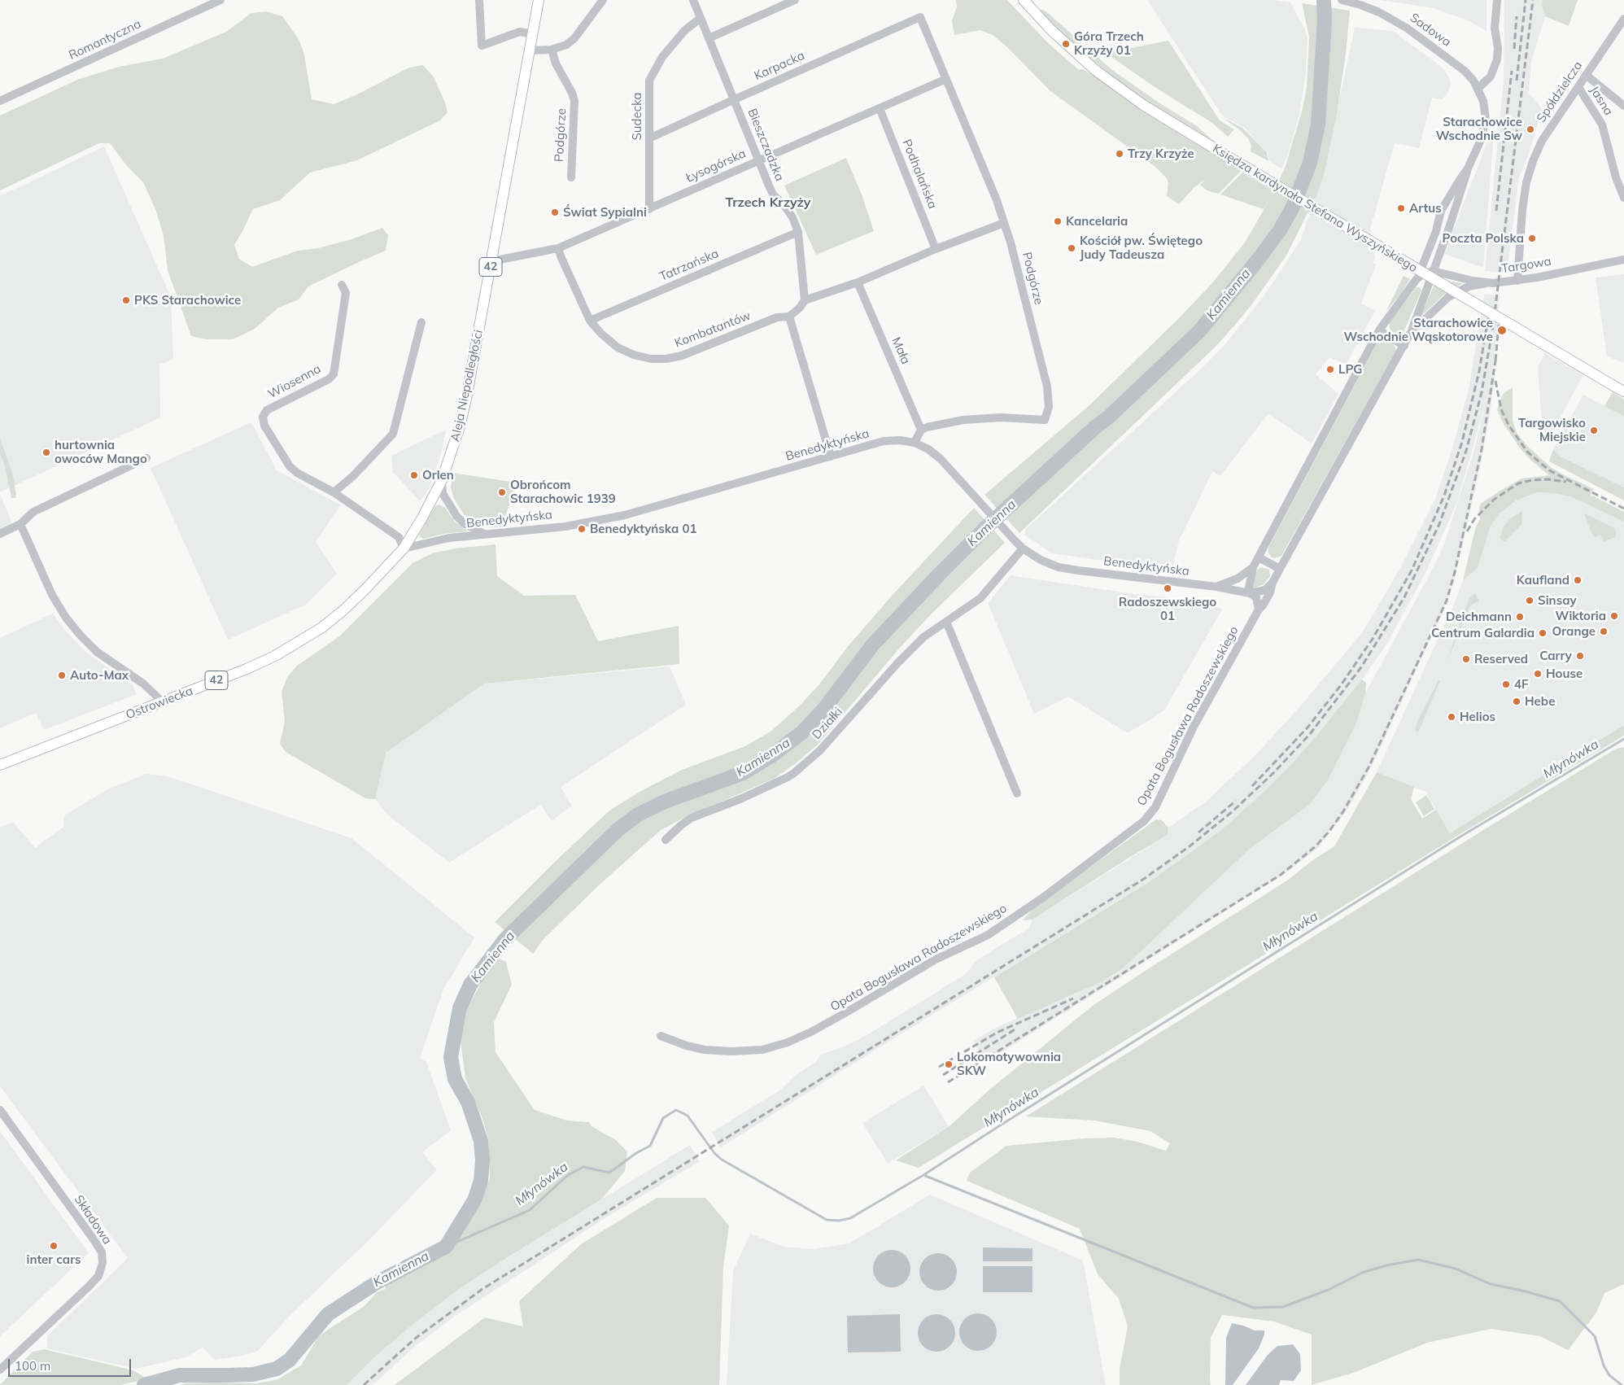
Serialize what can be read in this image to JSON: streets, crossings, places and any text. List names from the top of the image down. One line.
{"streets":{"main road":["Księdza kardynała Stefana Wyszyńskiego","42","Aleja Niepodległości","Ostrowiecka"],"street":["Sadowa","Romantyczna","Karpacka","Spółdzielcza","Jasna","Sudecka","Podgórze","Bieszczadzka","Łysogórska","Podhalańska","Tatrzańska","Targowa","Kombatantów","Mała","Wiosenna","Benedyktyńska","Opata Bogusława Radoszewskiego","Działki","Składowa"]},"crossings":[["Sadowa","Benedyktyńska"],["Karpacka","Sudecka"],["Karpacka","Podgórze"],["Karpacka","Bieszczadzka"],["Spółdzielcza","Jasna"],["Spółdzielcza","Targowa"],["Sudecka","Bieszczadzka"],["Sudecka","Łysogórska"],["Podgórze","Łysogórska"],["Podgórze","Mała"],["Bieszczadzka","Łysogórska"],["Bieszczadzka","Tatrzańska"],["Łysogórska","Podhalańska"],["Łysogórska","Kombatantów"],["Łysogórska","Aleja Niepodległości"],["Tatrzańska","Kombatantów"],["Targowa","Opata Bogusława Radoszewskiego"],["Aleja Niepodległości","Benedyktyńska"],["Aleja Niepodległości","Ostrowiecka"],["Benedyktyńska","Ostrowiecka"],["Benedyktyńska","Działki"]],"districts":["Trzech Krzyży"],"water":["Kamienna","Młynówka"],"places":["Góra Trzech Krzyży 01","Starachowice Wschodnie Sw","Trzy Krzyże","Artus","Świat Sypialni","Kancelaria","Poczta Polska","Kościół pw. Świętego Judy Tadeusza","PKS Starachowice","Starachowice Wschodnie Wąskotorowe","LPG","Targowisko Miejskie","hurtownia owoców Mango","Orlen","Obrońcom Starachowic 1939","Benedyktyńska 01","Kaufland","Radoszewskiego 01","Sinsay","Wiktoria","Deichmann","Orange","Centrum Galardia","Carry","Reserved","House","Auto-Max","4F","Hebe","Helios","Lokomotywownia SKW","inter cars"],"scale_bar":"100 m"}
